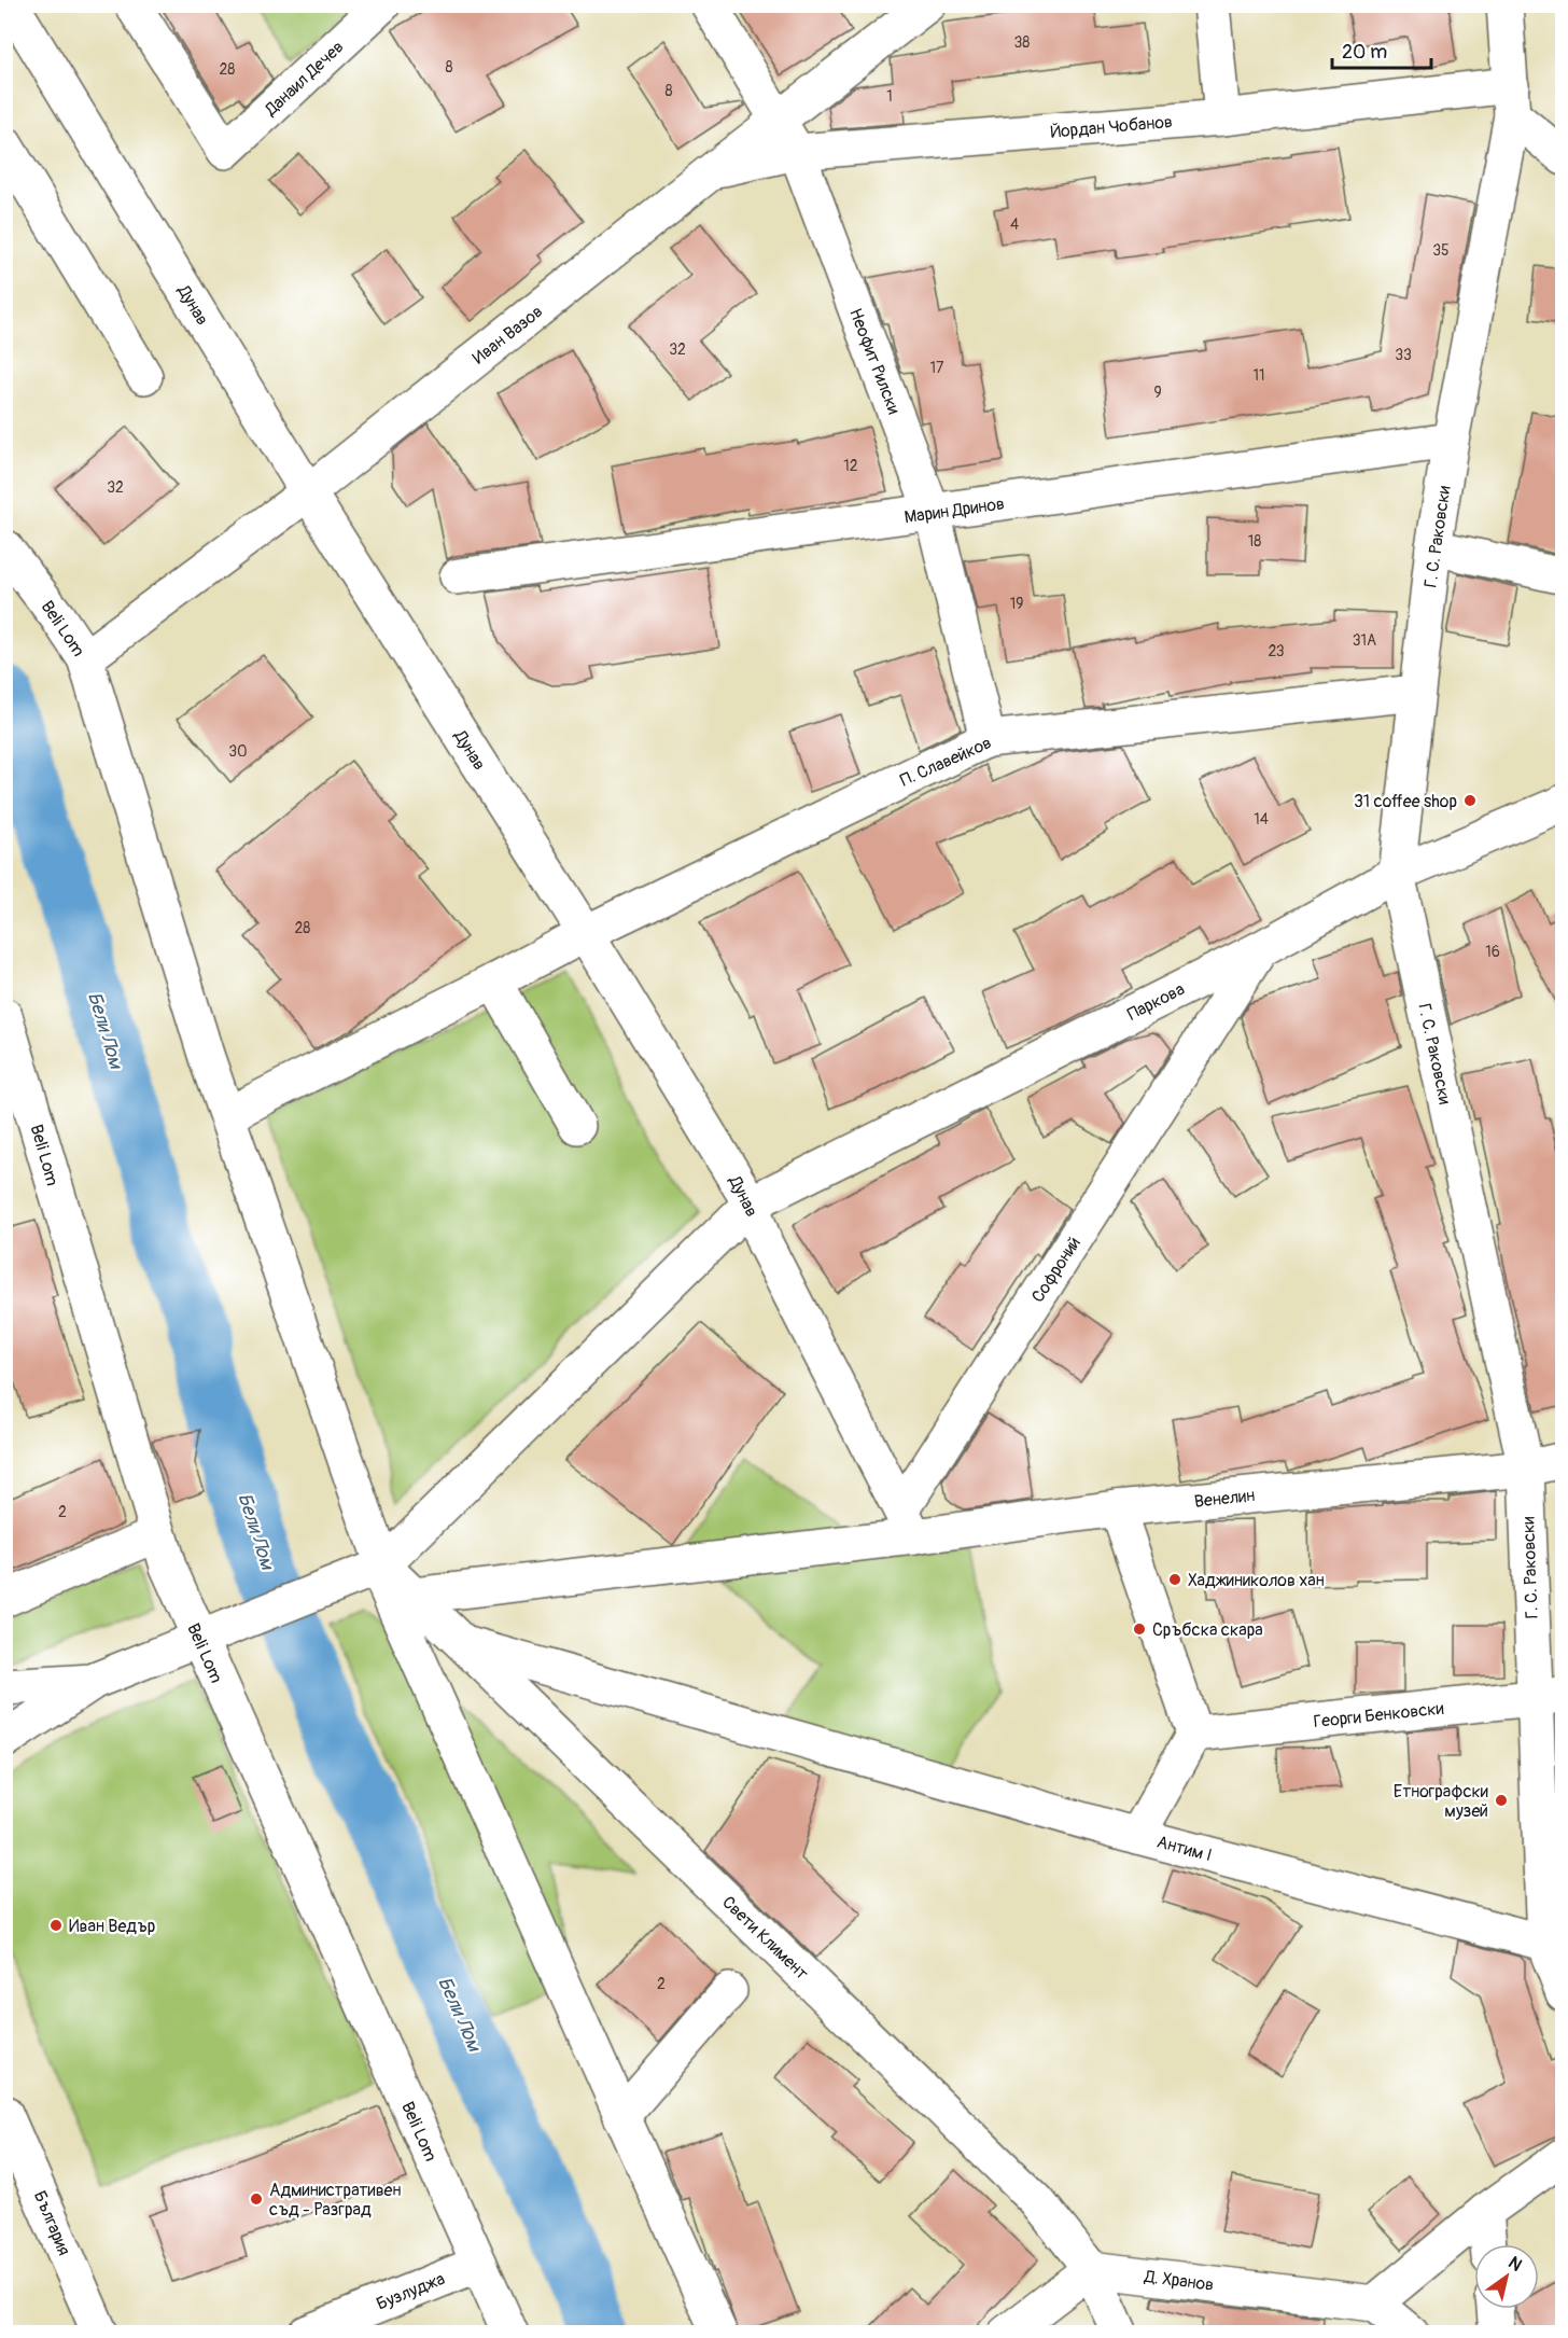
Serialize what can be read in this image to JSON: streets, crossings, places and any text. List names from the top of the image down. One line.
{"streets":{"street":["Данаил Дечев","Йордан Чобанов","Дунав","Иван Вазов","Неофит Рилски","Марин Дринов","Г. С. Раковски","Beli Lom","П. Славейков","Паркова","Софроний","Венелин","Георги Бенковски","Антим I","Свети Климент","България","Д. Хранов","Бузлуджа"]},"crossings":[["Йордан Чобанов","Иван Вазов"],["Йордан Чобанов","Неофит Рилски"],["Йордан Чобанов","Г. С. Раковски"],["Дунав","Иван Вазов"],["Дунав","П. Славейков"],["Дунав","Паркова"],["Дунав","Софроний"],["Дунав","Венелин"],["Иван Вазов","Неофит Рилски"],["Иван Вазов","Beli Lom"],["Неофит Рилски","Марин Дринов"],["Неофит Рилски","П. Славейков"],["Марин Дринов","Г. С. Раковски"],["Г. С. Раковски","П. Славейков"],["Г. С. Раковски","Паркова"],["Г. С. Раковски","Венелин"],["Г. С. Раковски","Георги Бенковски"],["Г. С. Раковски","Антим I"],["Beli Lom","П. Славейков"],["Beli Lom","Паркова"],["Beli Lom","Свети Климент"],["Beli Lom","Бузлуджа"],["Паркова","Софроний"],["Паркова","Свети Климент"],["Софроний","Венелин"],["Венелин","Свети Климент"],["Антим I","Свети Климент"],["Свети Климент","Д. Хранов"]],"water":["Бели Лом"],"places":["31 coffee shop","Хаджиниколов хан","Сръбска скара","Етнографски музей","Иван Ведър","Административен съд - Разград"],"house_numbers":["38","8","28","8","1","4","35","32","33","17","11","9","12","32","18","19","31А","23","30","14","28","16","2","2"],"scale_bar":"20 m","north":"top right"}
